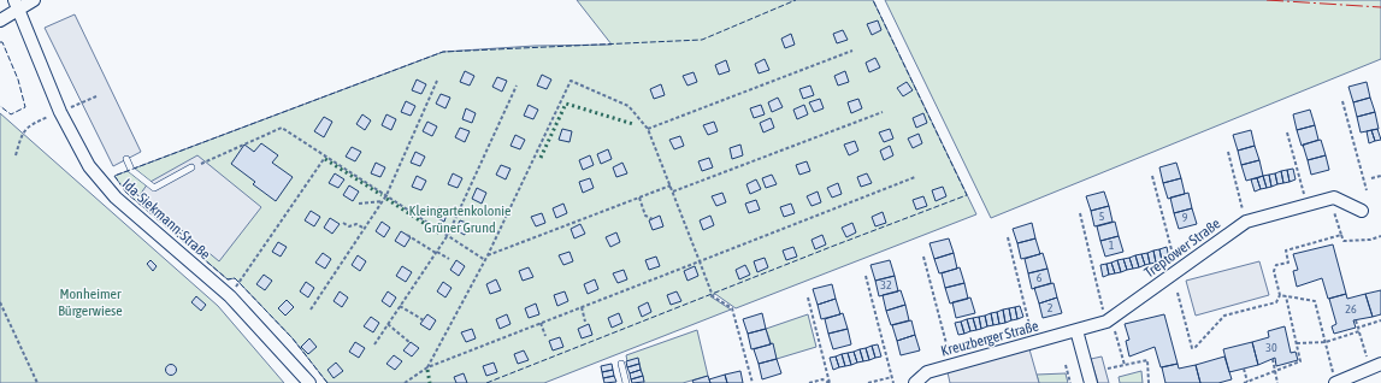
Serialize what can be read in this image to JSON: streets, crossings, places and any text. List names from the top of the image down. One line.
{"streets":{"street":["Ida-Siekmann-Straße","Treptower Straße","Kreuzberger Straße"]},"crossings":[["Treptower Straße","Kreuzberger Straße"]],"parks":["Kleingartenkolonie Grüner Grund","Monheimer Bürgerwiese"],"house_numbers":["5","9","1","6","32","2","26","30"]}
